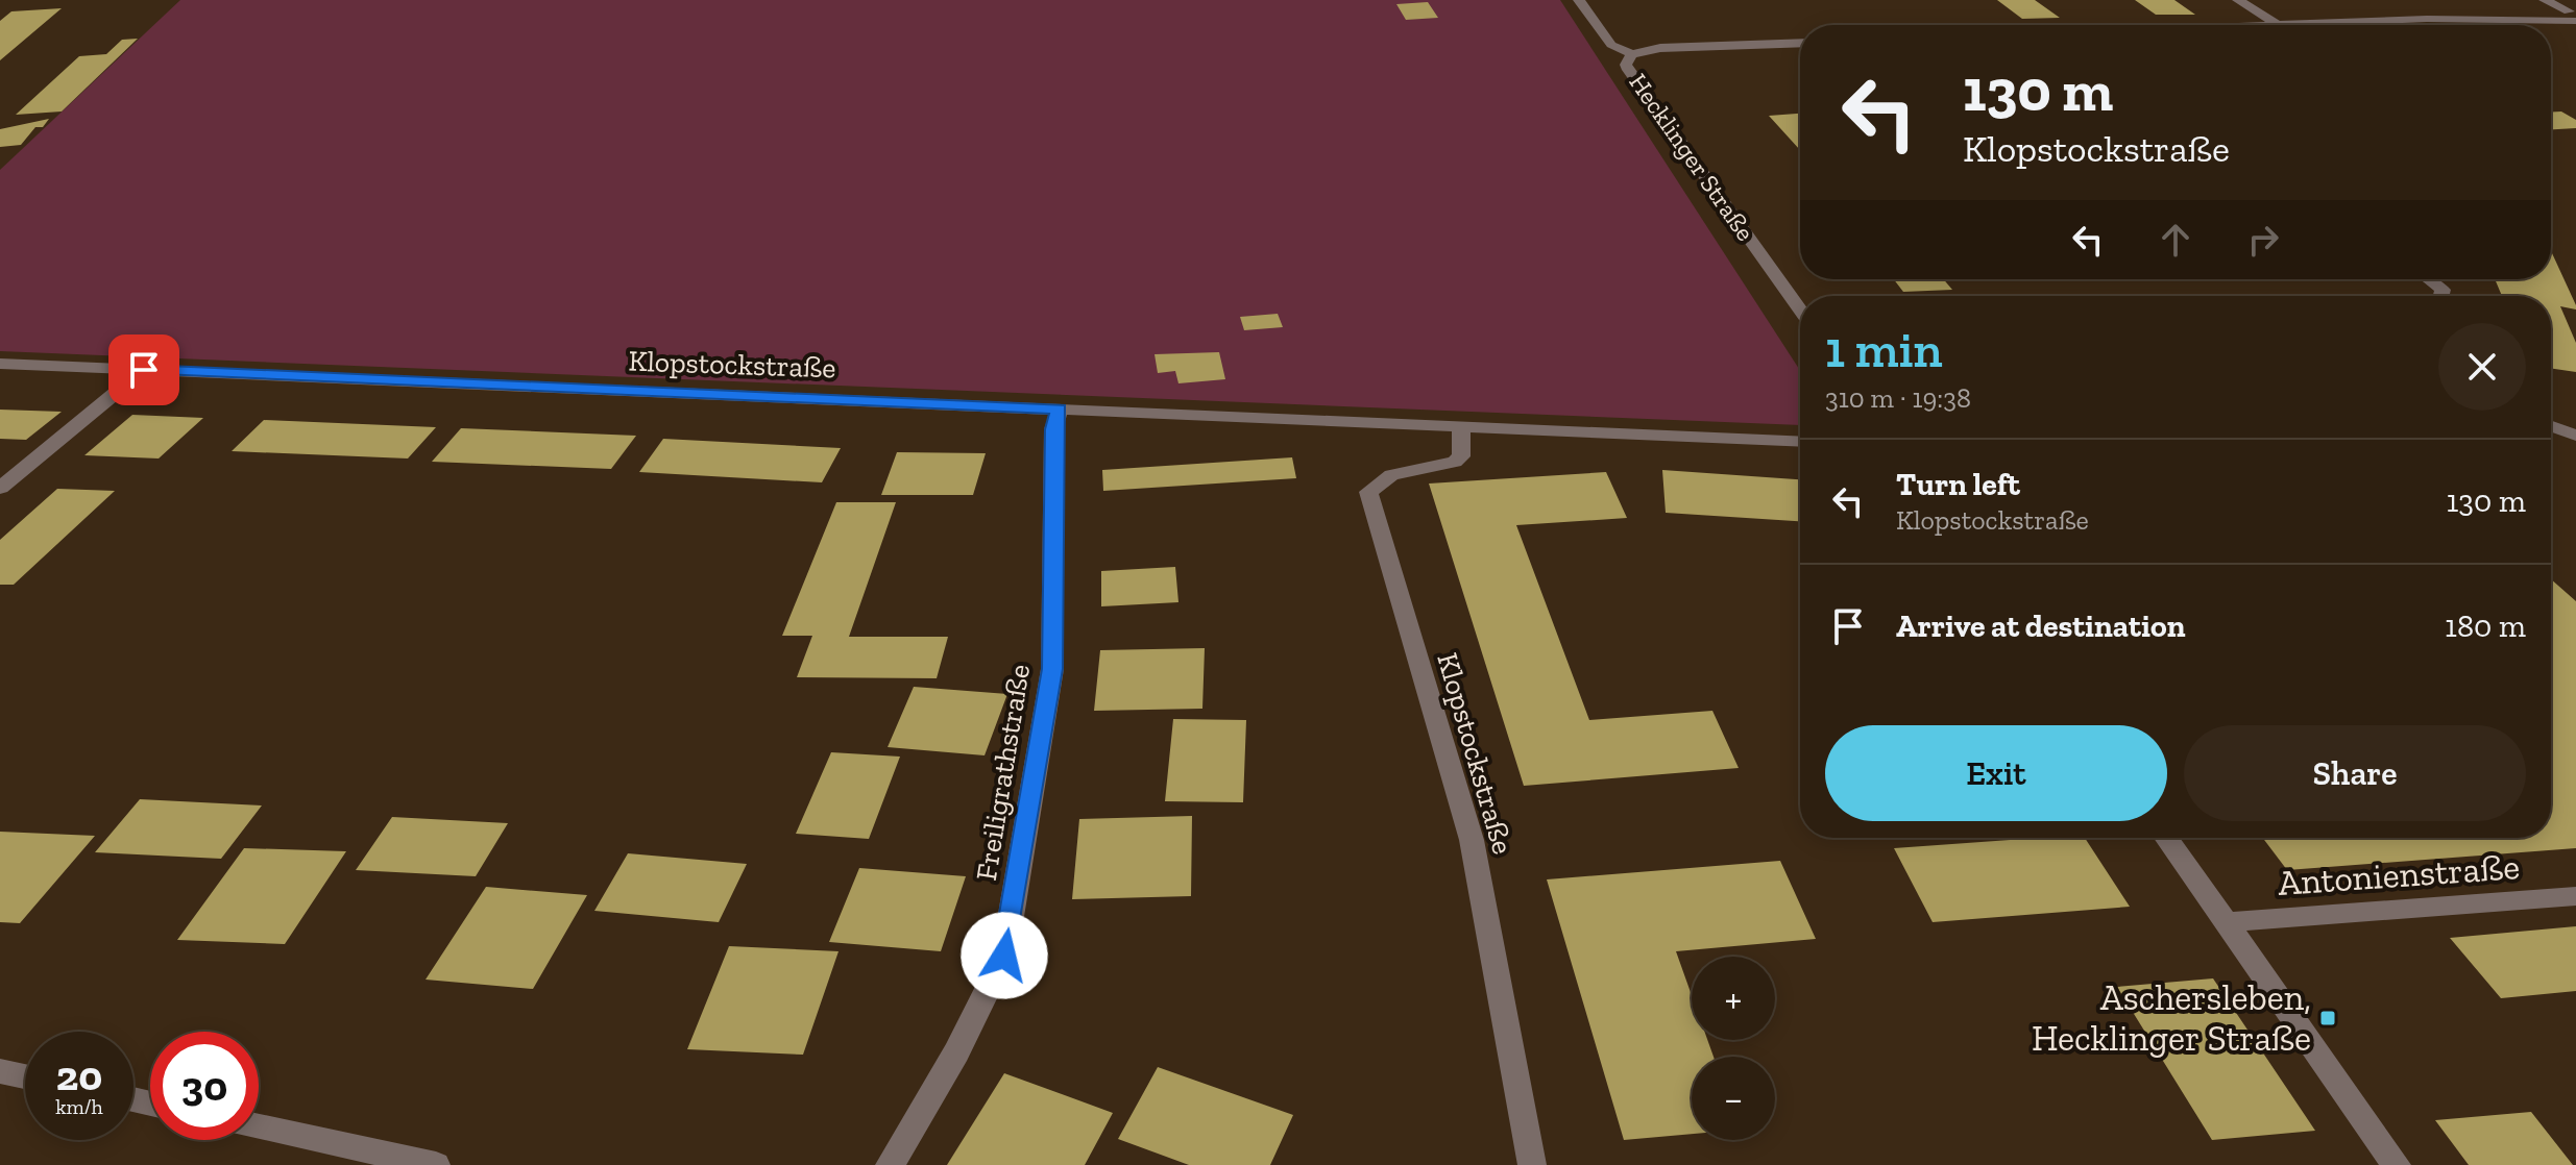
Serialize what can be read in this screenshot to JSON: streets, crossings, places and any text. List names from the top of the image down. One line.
{"streets":{"street":["Hecklinger Straße","Klopstockstraße","Freiligrathstraße","Antonienstraße"]},"crossings":[["Klopstockstraße","Freiligrathstraße"]],"places":{"transit":["Aschersleben, Hecklinger Straße"]},"page":{"turn":["130 m","Klopstockstraße"],"heading":["1 min","310 m · 19:38"],"list":[{"name":"Turn left","note":"Klopstockstraße","value":"130 m"},{"name":"Arrive at destination","value":"180 m"}],"buttons":["Exit","Share"],"map_buttons":["+","−"],"speed":"20 km/h","limit":"30"}}
